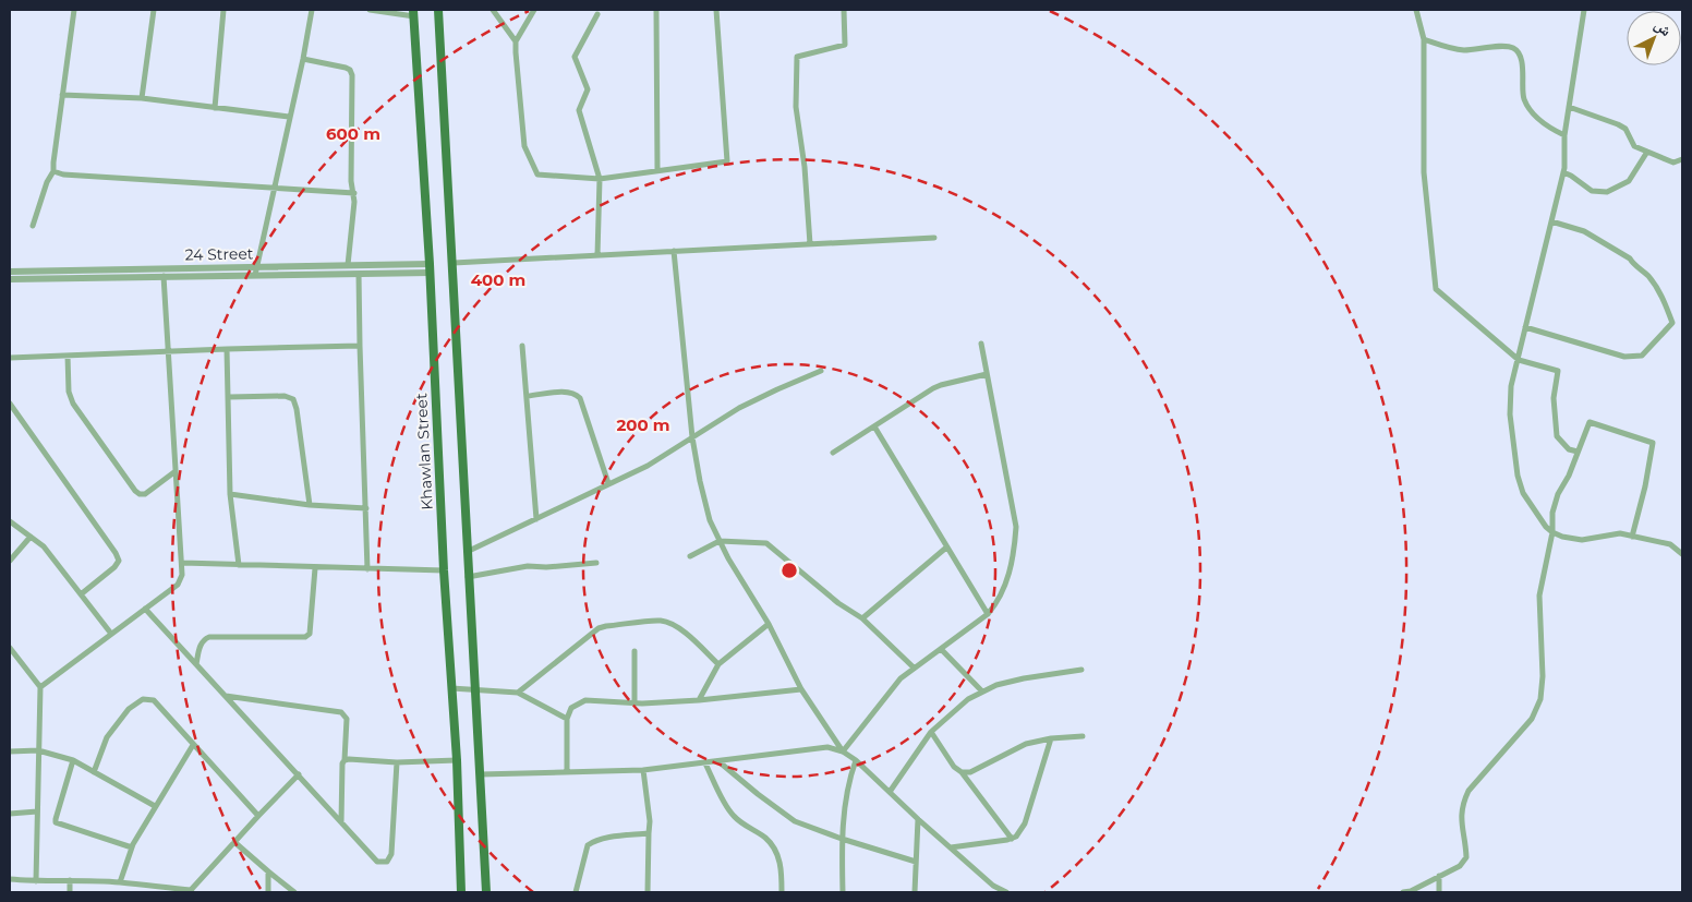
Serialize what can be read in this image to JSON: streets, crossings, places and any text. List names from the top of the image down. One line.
{"streets":{"main road":["Khawlan Street"],"street":["24 Street"]},"crossings":[["24 Street","Khawlan Street"]],"north":"top right","rings":["600 m","400 m","200 m"]}
